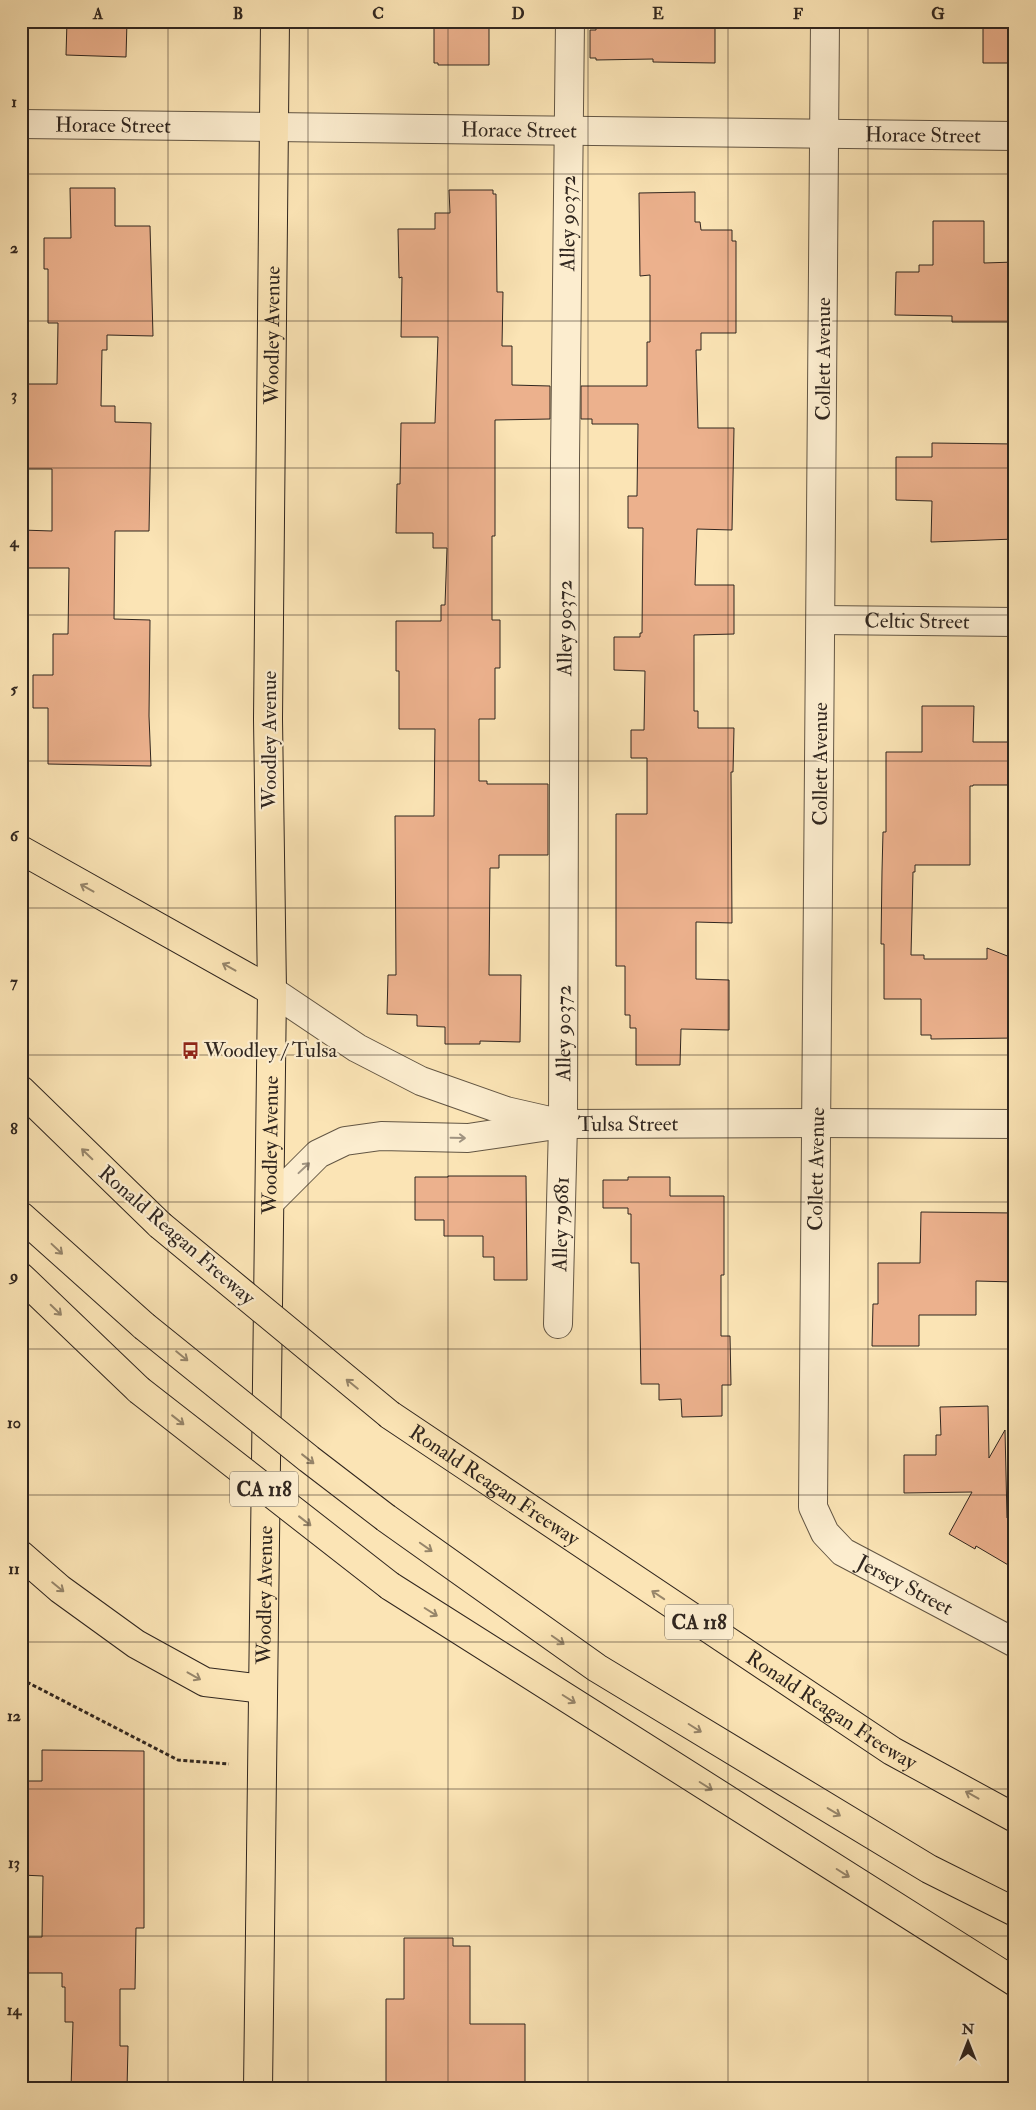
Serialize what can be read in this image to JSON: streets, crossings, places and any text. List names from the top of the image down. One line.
{"streets":{"main road":["Woodley Avenue","Ronald Reagan Freeway","CA 118"],"street":["Horace Street","Alley 90372","Collett Avenue","Celtic Street","Tulsa Street","Alley 79681","Jersey Street"]},"crossings":[["Horace Street","Alley 90372"],["Horace Street","Woodley Avenue"],["Horace Street","Collett Avenue"],["Alley 90372","Tulsa Street"],["Alley 90372","Alley 79681"],["Woodley Avenue","Tulsa Street"],["Collett Avenue","Celtic Street"],["Collett Avenue","Tulsa Street"],["Collett Avenue","Jersey Street"],["Tulsa Street","Alley 79681"]],"places":{"bus stop":["Woodley / Tulsa"]},"north":"top","grid":{"columns":["A","B","C","D","E","F","G"],"rows":["1","2","3","4","5","6","7","8","9","10","11","12","13","14"]}}
